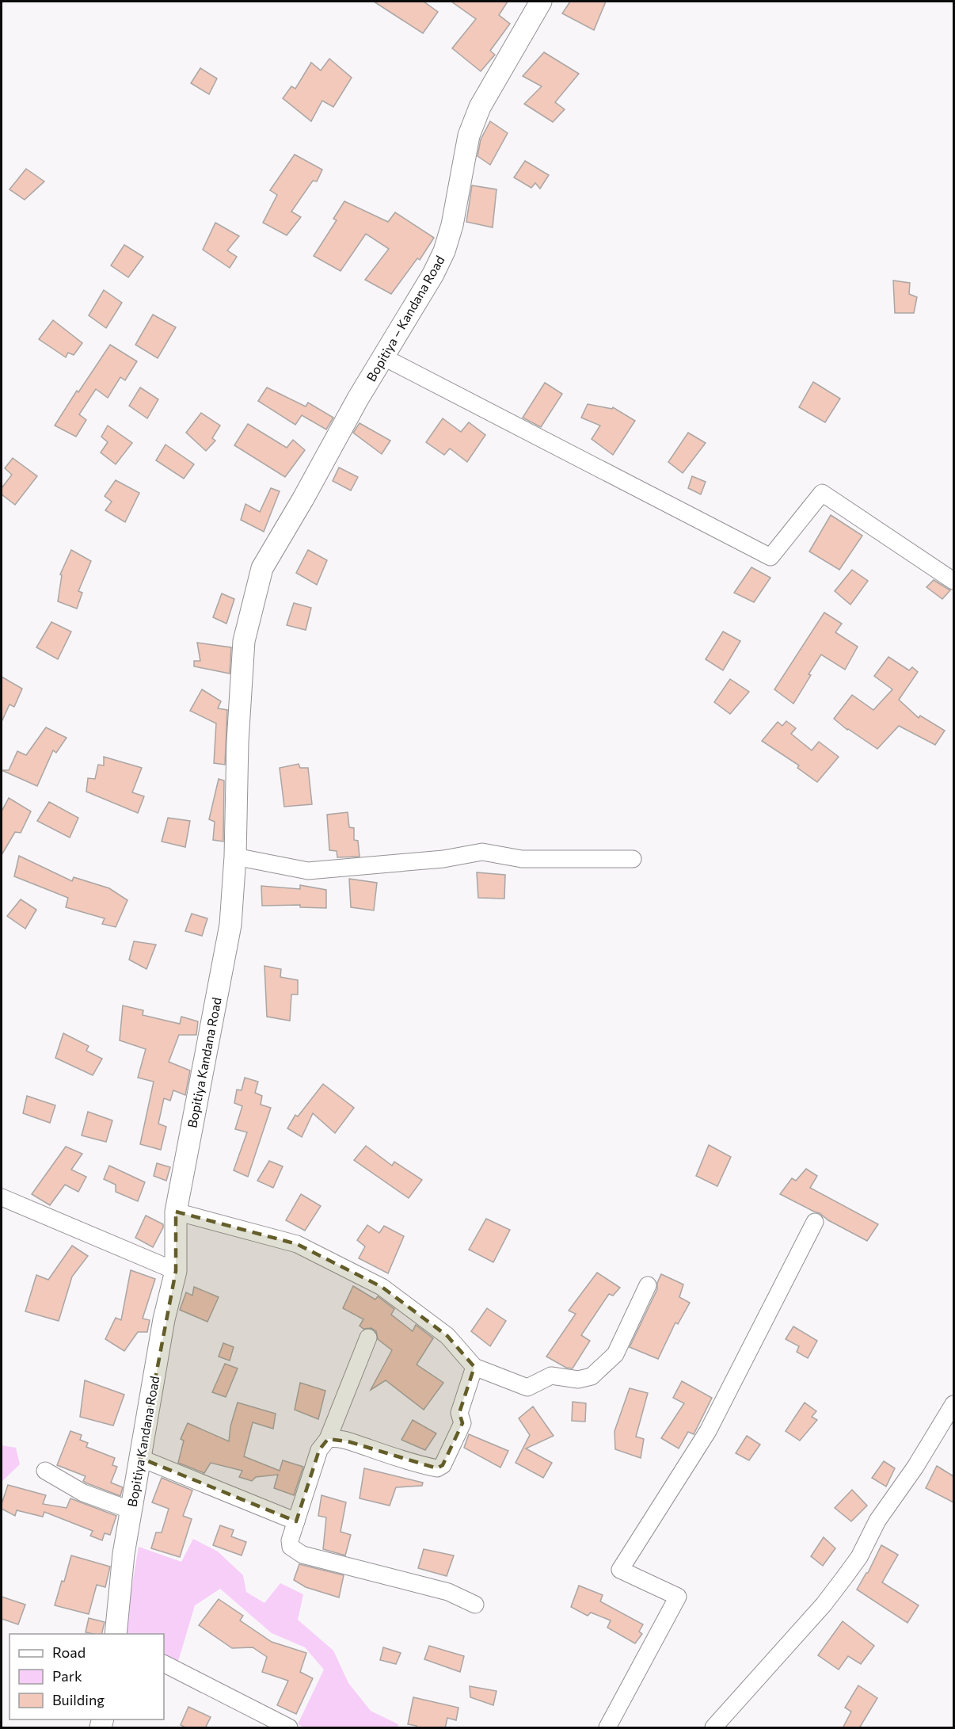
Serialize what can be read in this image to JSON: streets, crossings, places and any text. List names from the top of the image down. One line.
{"streets":{"main road":["Bopitiya – Kandana Road","Bopitiya Kandana Road"]},"crossings":[["Bopitiya – Kandana Road","Bopitiya Kandana Road"]],"legend":["Road","Park","Building"]}
